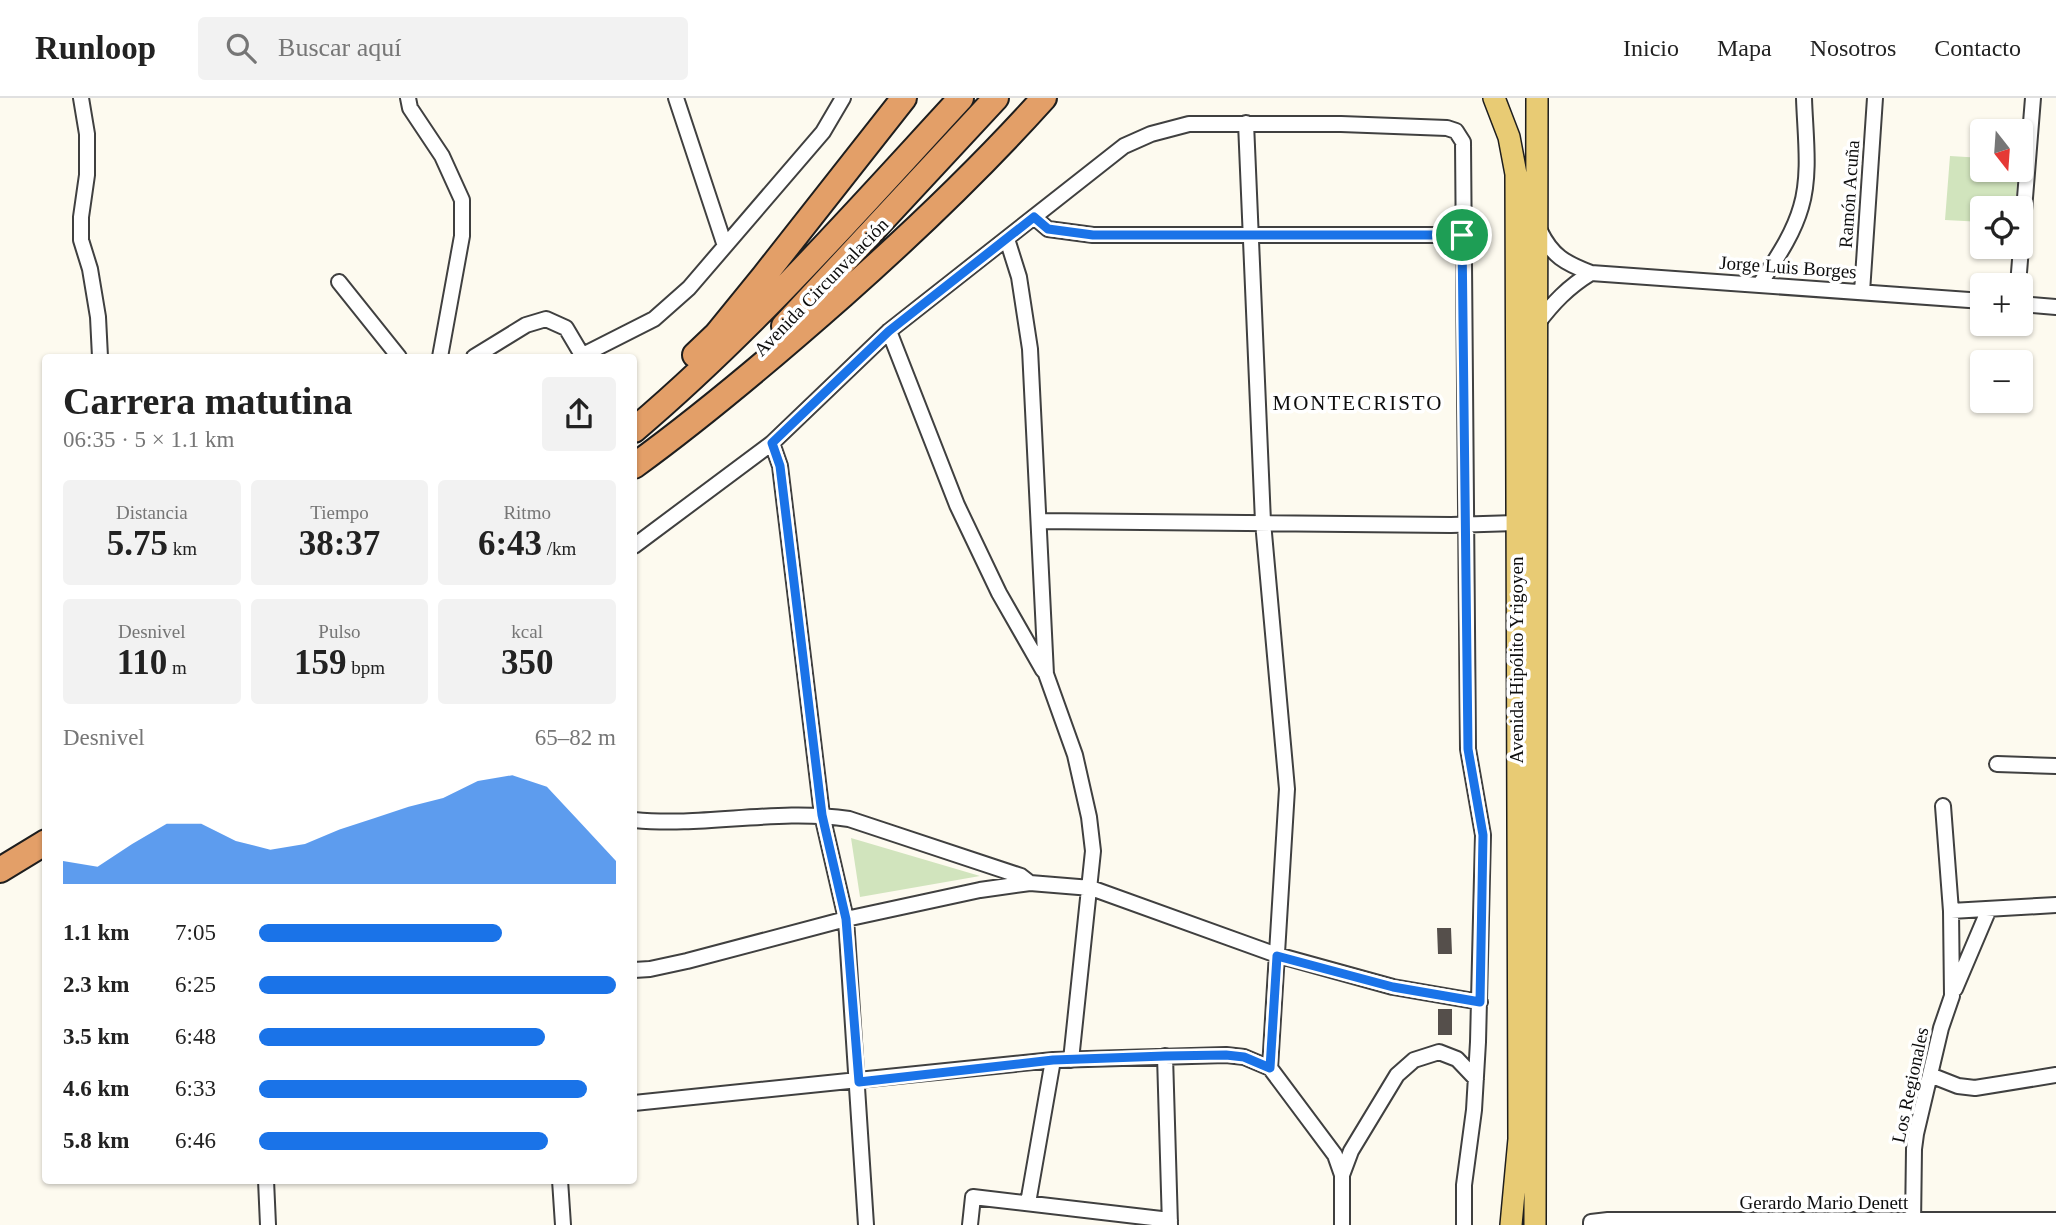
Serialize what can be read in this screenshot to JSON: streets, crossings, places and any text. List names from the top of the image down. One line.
{"streets":{"highway":["Avenida Circunvalación"],"main road":["Avenida Hipólito Yrigoyen"],"street":["Ramón Acuña","Jorge Luis Borges","Los Regionales","Gerardo Mario Denett"]},"crossings":[["Ramón Acuña","Jorge Luis Borges"],["Jorge Luis Borges","Avenida Hipólito Yrigoyen"],["Los Regionales","Gerardo Mario Denett"]],"districts":["MONTECRISTO"],"north":"bottom","page":{"header":"Runloop","search":"Buscar aquí","nav":["Inicio","Mapa","Nosotros","Contacto"],"map_buttons":["+","−"],"heading":["Carrera matutina","06:35 · 5 × 1.1 km"],"stats":[["Distancia","5.75 km"],["Tiempo","38:37"],["Ritmo","6:43 /km"],["Desnivel","110 m"],["Pulso","159 bpm"],["kcal","350"]],"chart":["Desnivel","65–82 m"],"list":[{"name":"1.1 km","note":"7:05"},{"name":"2.3 km","note":"6:25"},{"name":"3.5 km","note":"6:48"},{"name":"4.6 km","note":"6:33"},{"name":"5.8 km","note":"6:46"}]}}
